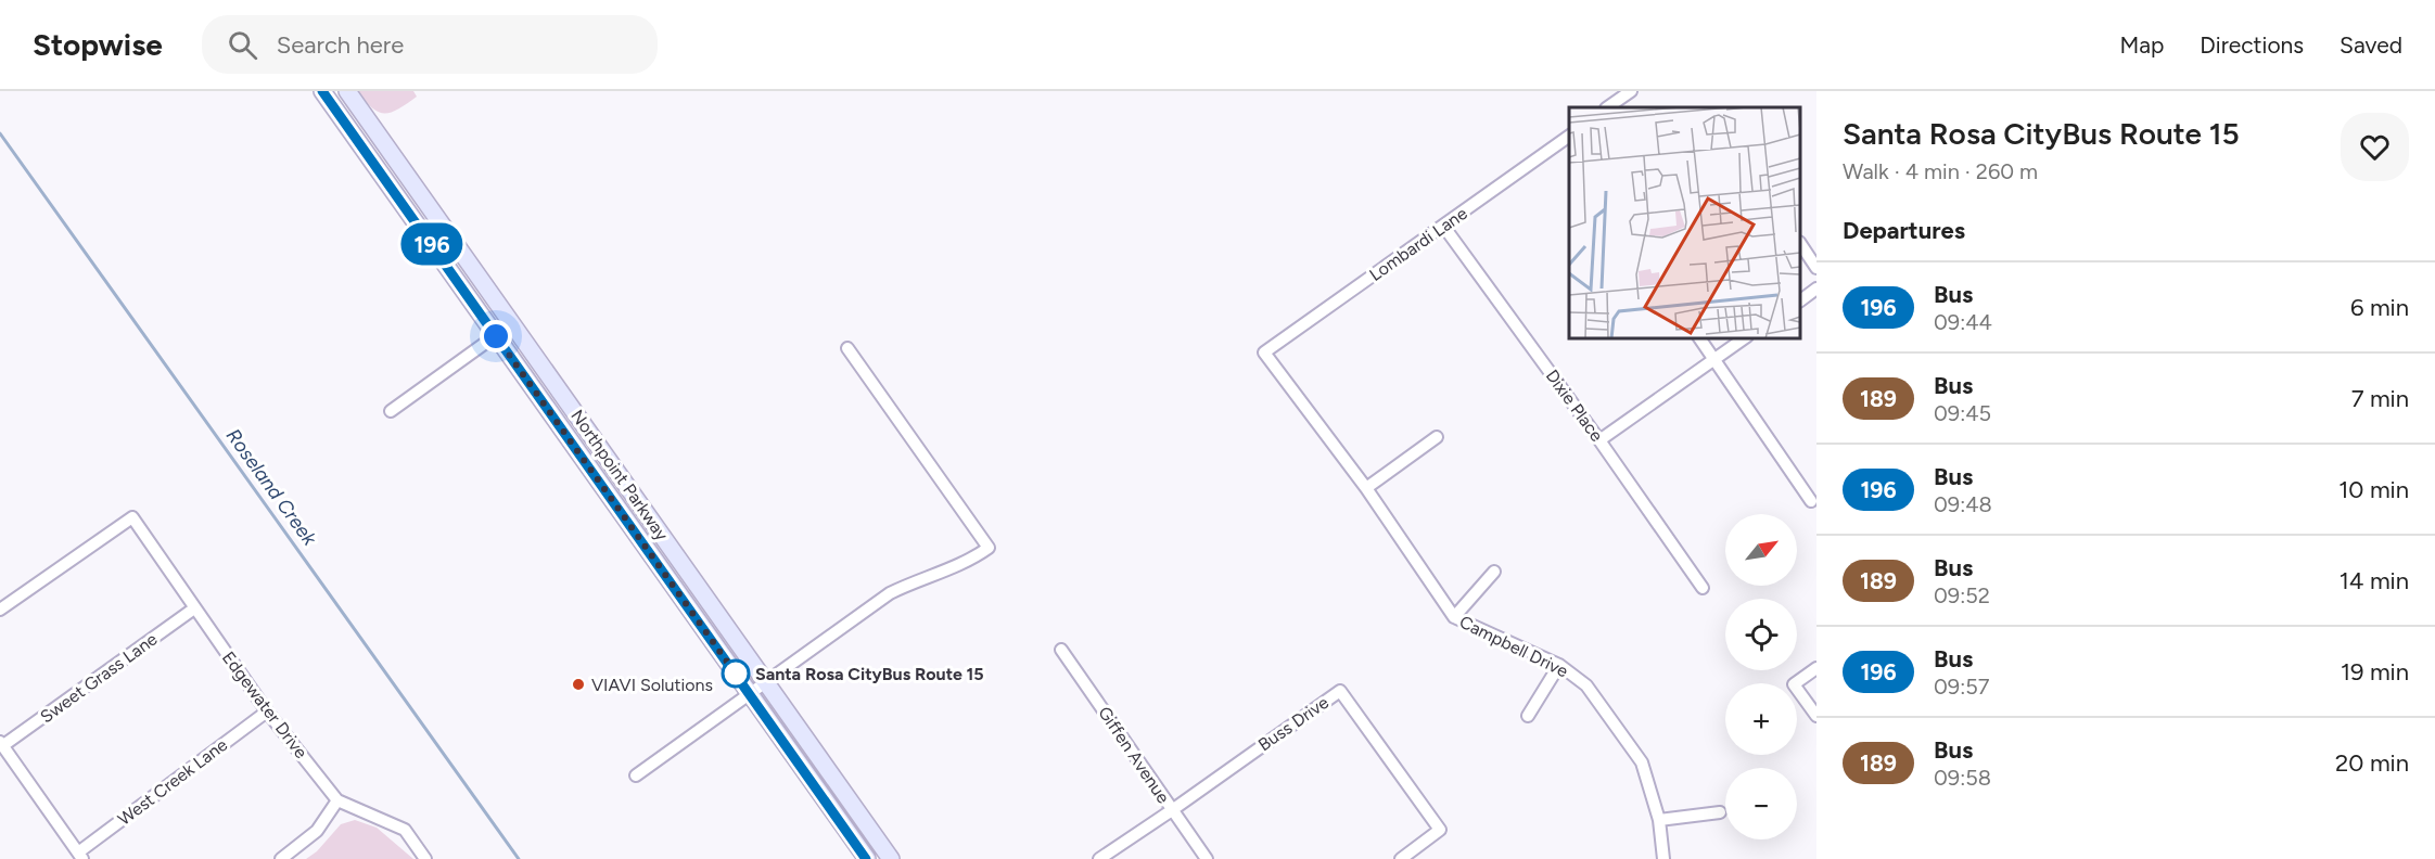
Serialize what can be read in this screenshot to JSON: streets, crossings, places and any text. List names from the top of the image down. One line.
{"streets":{"street":["Lombardi Lane","Dixie Place","Northpoint Parkway","Campbell Drive","Sweet Grass Lane","Edgewater Drive","Buss Drive","Giffen Avenue","West Creek Lane"]},"crossings":[["Lombardi Lane","Dixie Place"],["Lombardi Lane","Campbell Drive"],["Sweet Grass Lane","Edgewater Drive"],["Edgewater Drive","West Creek Lane"],["Buss Drive","Giffen Avenue"]],"water":["Roseland Creek"],"places":["Santa Rosa CityBus Route 15","VIAVI Solutions"],"lines":["bus line 196"],"north":"top right","page":{"header":"Stopwise","search":"Search here","nav":["Map","Directions","Saved"],"on_map":"196","heading":[["Santa Rosa CityBus Route 15","Walk · 4 min · 260 m"],"Departures"],"list":[{"mark":"196","name":"Bus","note":"09:44","value":"6 min"},{"mark":"189","name":"Bus","note":"09:45","value":"7 min"},{"mark":"196","name":"Bus","note":"09:48","value":"10 min"},{"mark":"189","name":"Bus","note":"09:52","value":"14 min"},{"mark":"196","name":"Bus","note":"09:57","value":"19 min"},{"mark":"189","name":"Bus","note":"09:58","value":"20 min"}],"map_buttons":["+","−"]}}
